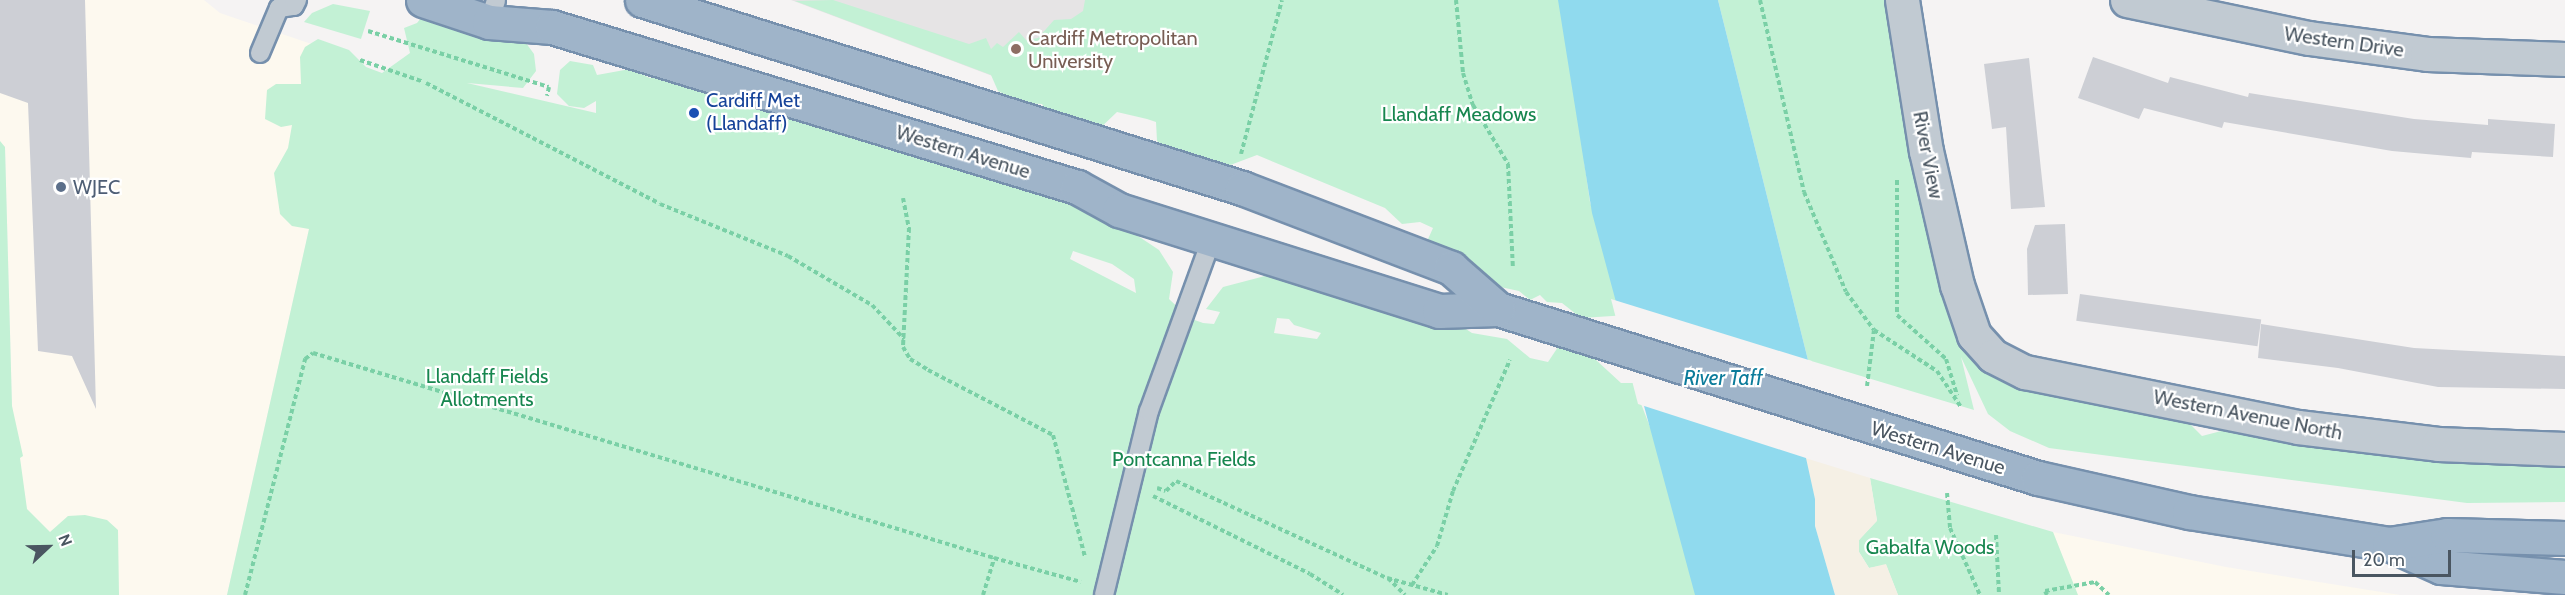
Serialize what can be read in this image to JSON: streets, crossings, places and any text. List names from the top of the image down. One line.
{"streets":{"highway":["Western Avenue"],"street":["Western Drive","River View","Western Avenue North"]},"crossings":[["River View","Western Avenue North"]],"water":["River Taff"],"parks":["Llandaff Meadows","Llandaff Fields Allotments","Pontcanna Fields","Gabalfa Woods"],"places":["Cardiff Metropolitan University","Cardiff Met (Llandaff)","WJEC"],"scale_bar":"20 m","north":"right"}
